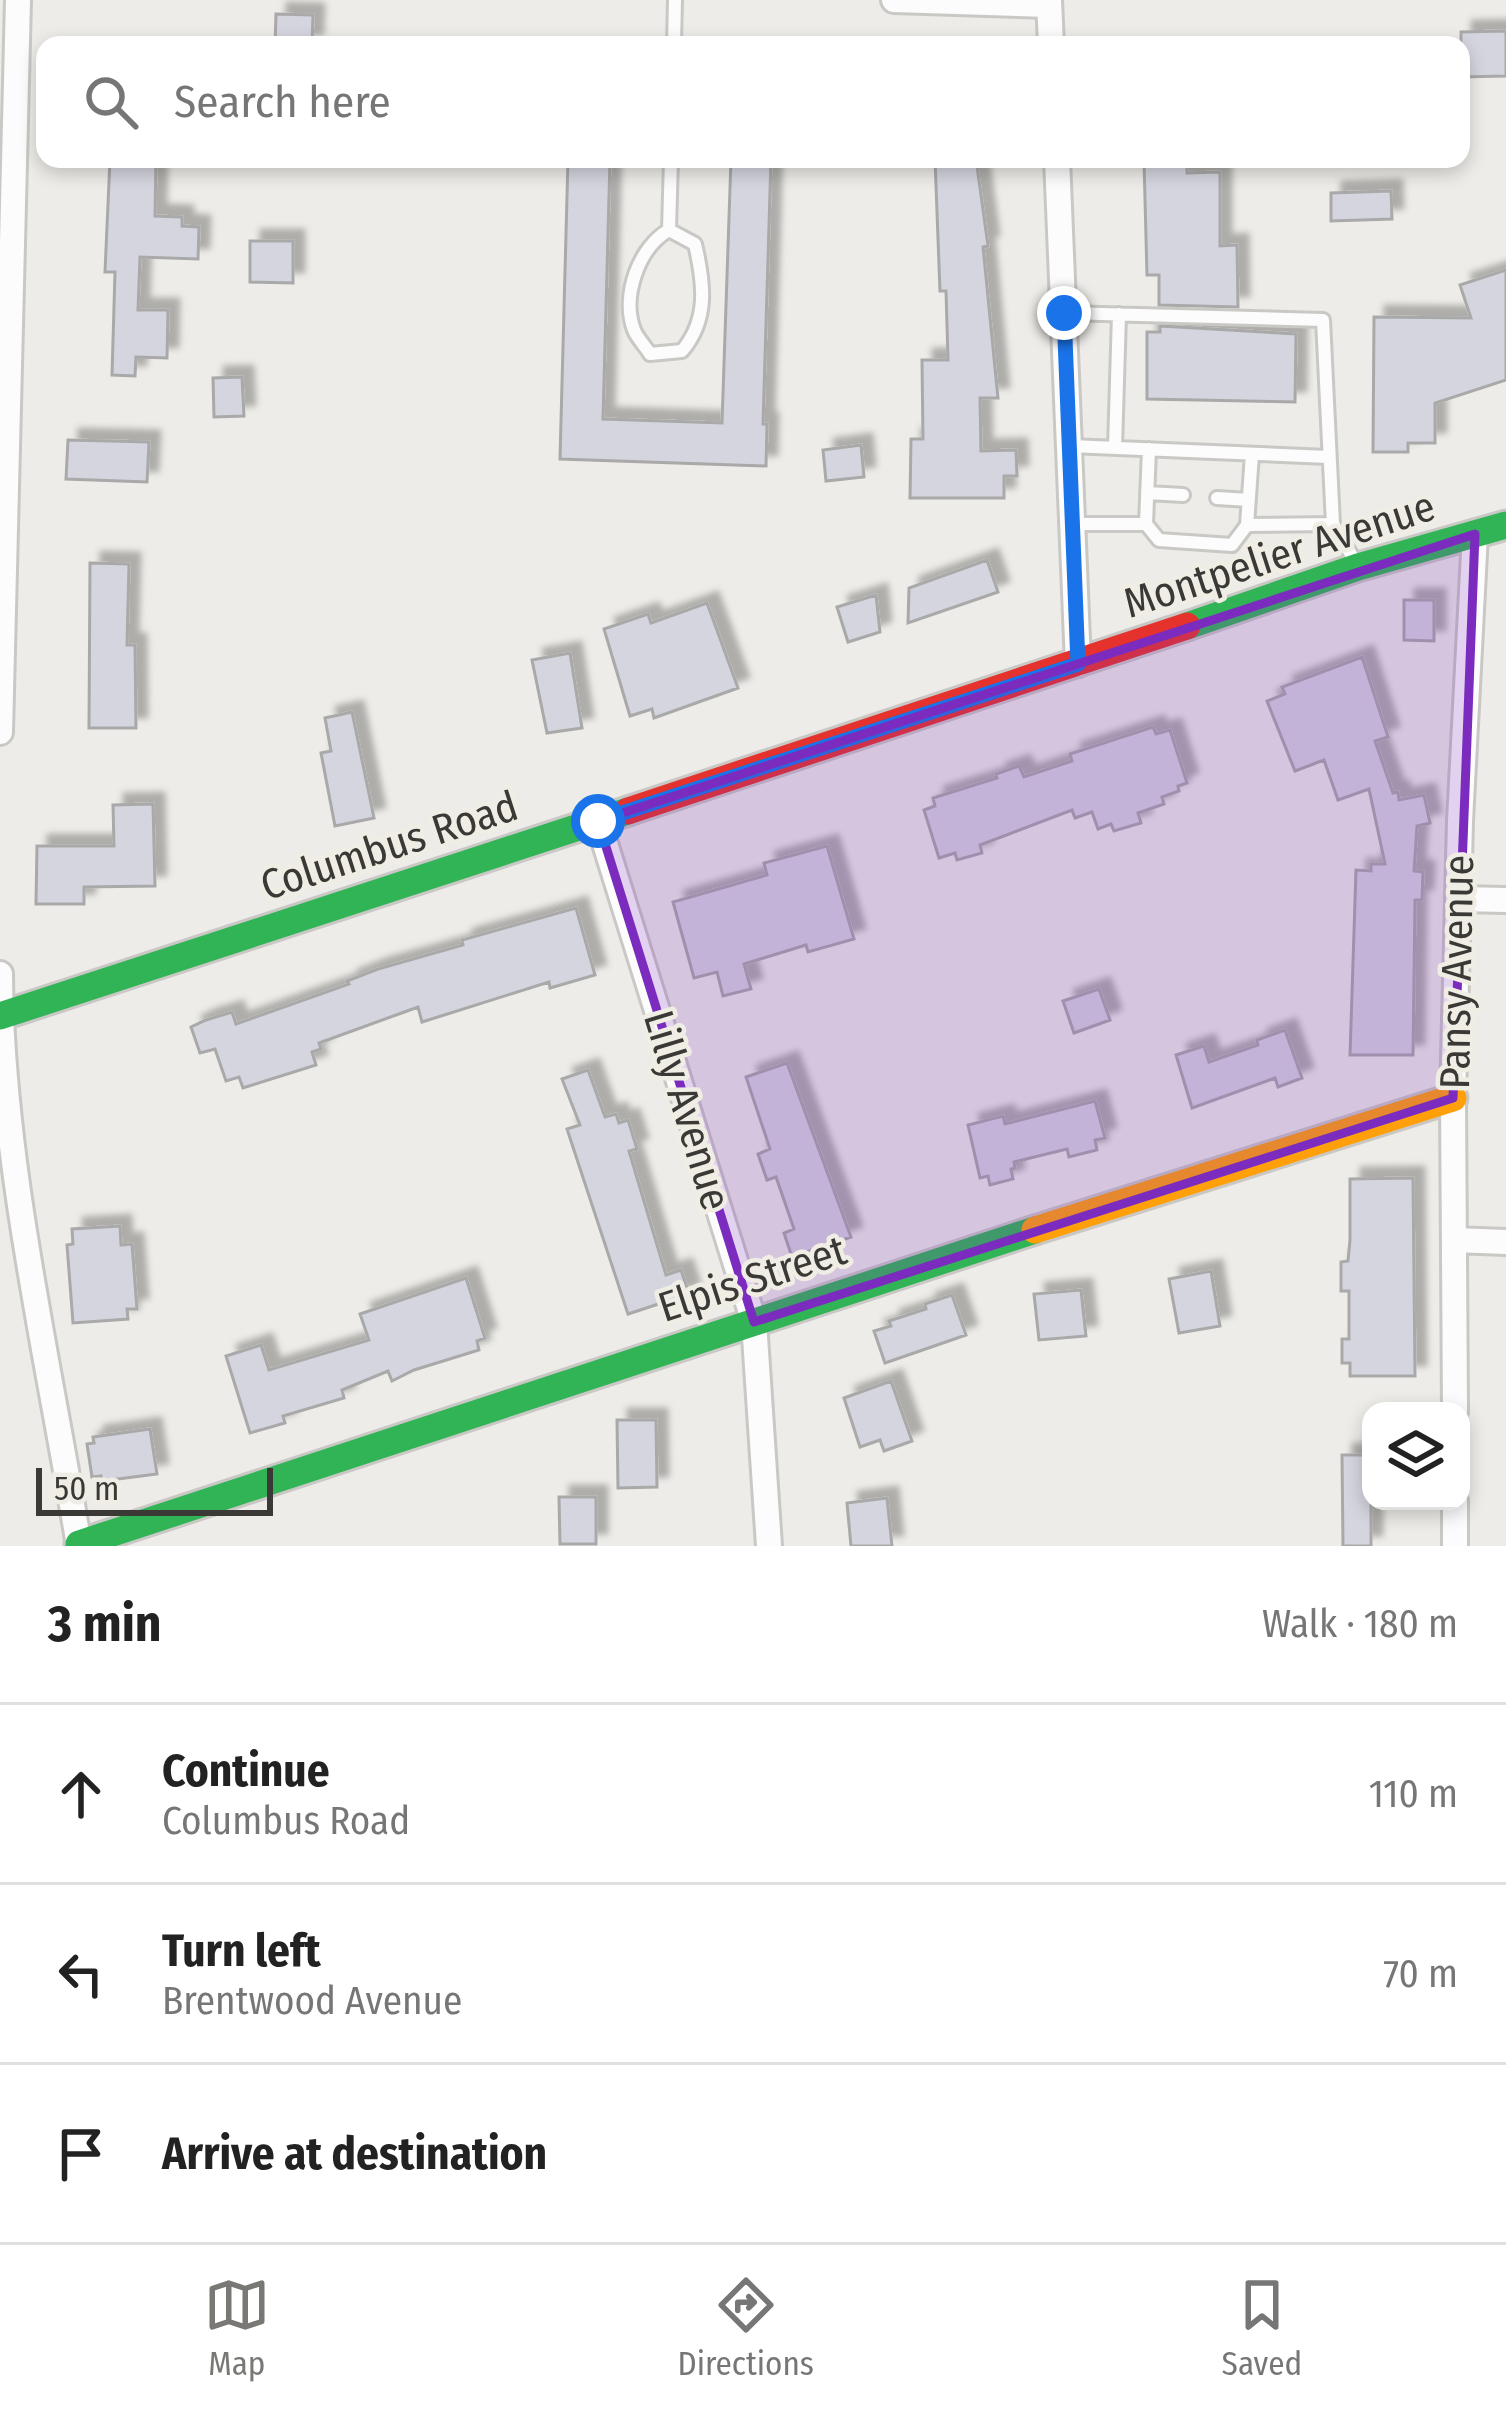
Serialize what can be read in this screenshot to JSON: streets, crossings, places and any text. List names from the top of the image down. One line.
{"streets":{"street":["Montpelier Avenue","Columbus Road","Pansy Avenue","Lilly Avenue","Elpis Street"]},"crossings":[["Montpelier Avenue","Columbus Road"],["Montpelier Avenue","Pansy Avenue"],["Columbus Road","Lilly Avenue"],["Pansy Avenue","Elpis Street"],["Lilly Avenue","Elpis Street"]],"scale_bar":"50 m","page":{"search":"Search here","scale":"50 m","heading":["3 min","Walk · 180 m"],"list":[["Continue","Columbus Road","110 m"],["Turn left","Brentwood Avenue","70 m"],"Arrive at destination"],"nav":["Map","Directions","Saved"]}}
